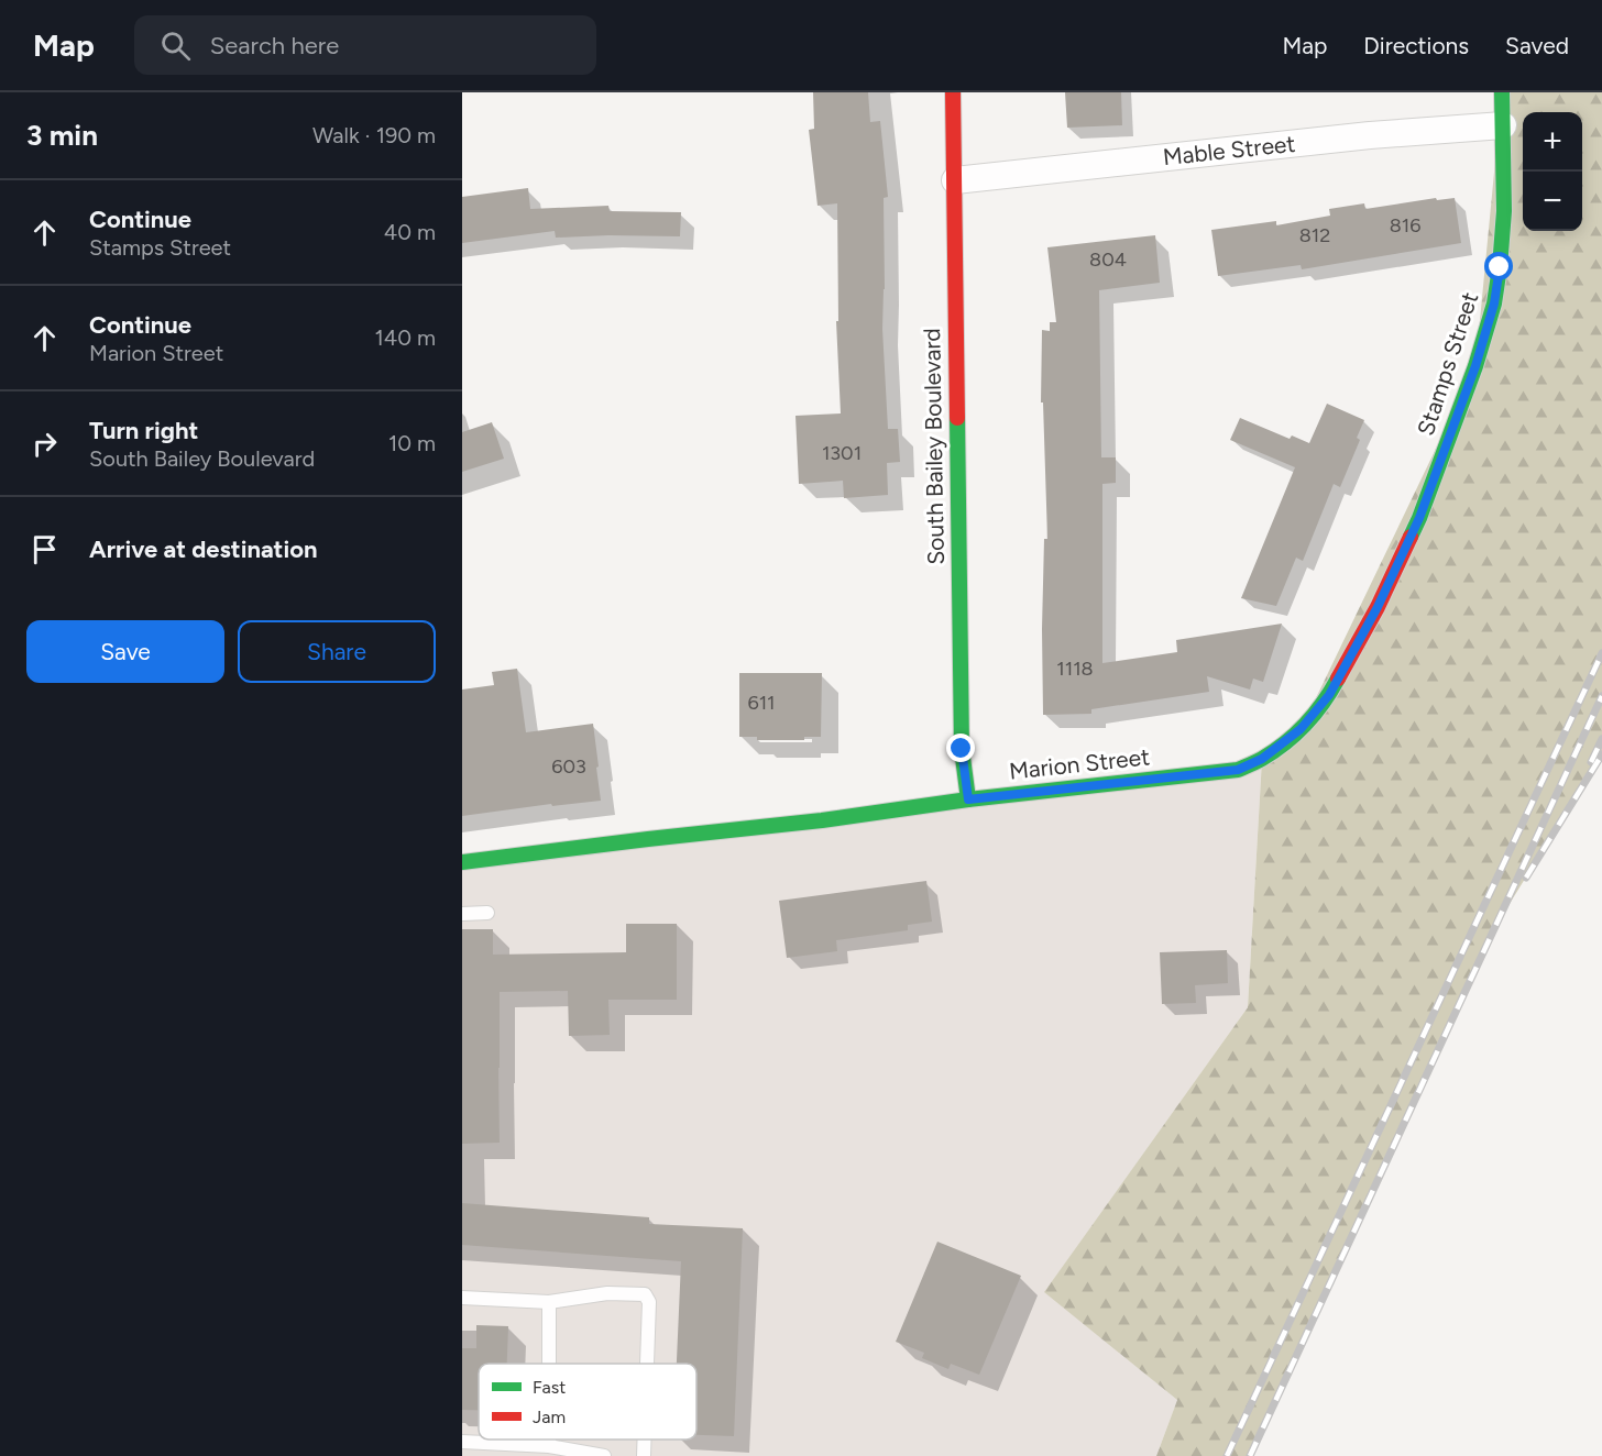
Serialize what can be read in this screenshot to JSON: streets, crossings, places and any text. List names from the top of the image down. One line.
{"streets":{"street":["Mable Street","Stamps Street","South Bailey Boulevard","Marion Street"]},"crossings":[["Mable Street","Stamps Street"],["Mable Street","South Bailey Boulevard"],["Stamps Street","Marion Street"],["South Bailey Boulevard","Marion Street"]],"house_numbers":["816","812","804","1301","1118","611","603"],"legend":["Fast","Jam"],"page":{"header":"Map","search":"Search here","nav":["Map","Directions","Saved"],"heading":["3 min","Walk · 190 m"],"map_buttons":["+","−"],"list":[["Continue","Stamps Street","40 m"],["Continue","Marion Street","140 m"],["Turn right","South Bailey Boulevard","10 m"],"Arrive at destination"],"buttons":["Save","Share"]}}
